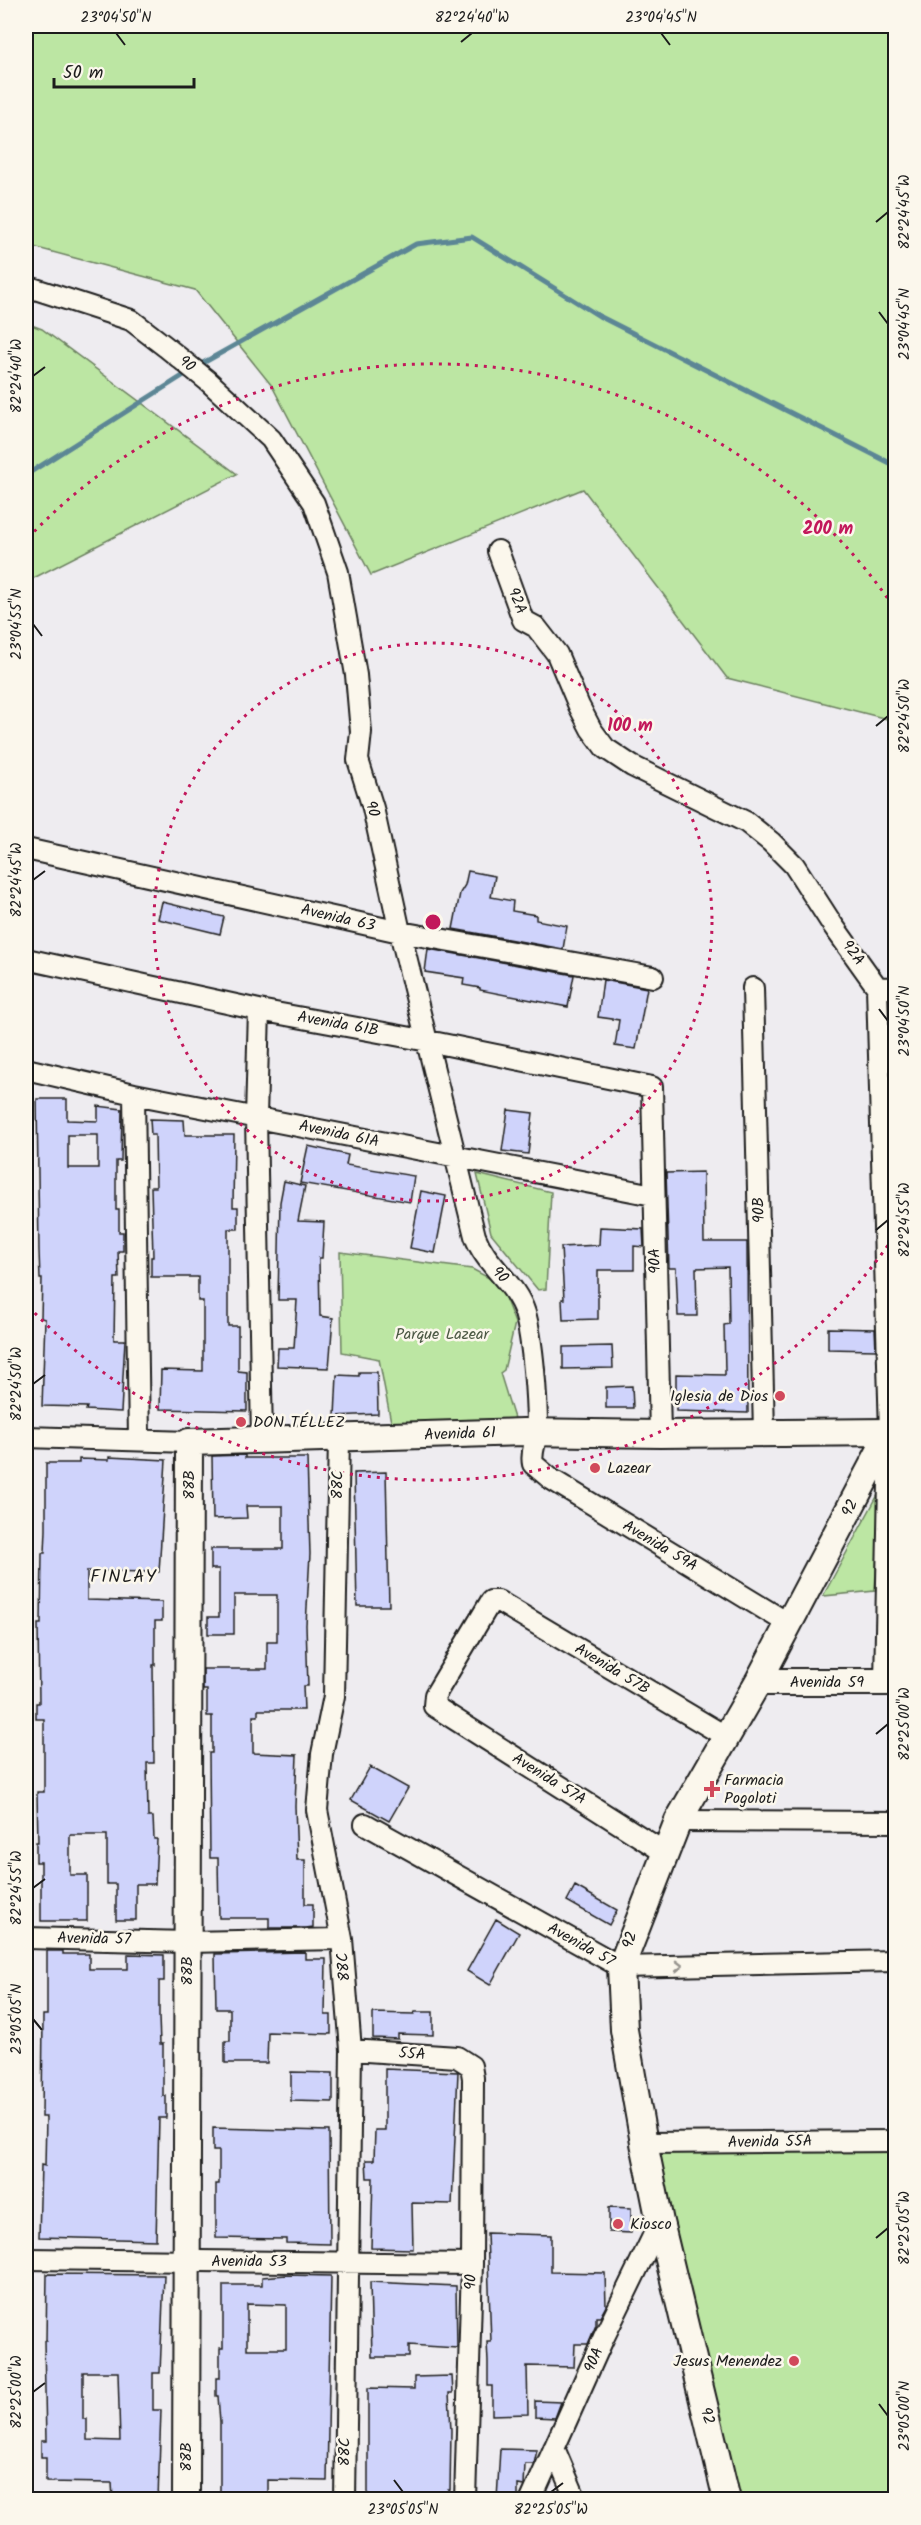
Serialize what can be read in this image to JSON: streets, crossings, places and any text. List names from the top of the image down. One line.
{"streets":{"street":["90","92A","Avenida 63","Avenida 61B","Avenida 61A","90B","90A","Avenida 61","88B","88C","92","Avenida 59A","Avenida 57B","Avenida 59","Avenida 57A","Avenida 57","55A","Avenida 55A","Avenida 53"]},"crossings":[["90","Avenida 63"],["90","Avenida 61B"],["90","Avenida 61A"],["90","Avenida 61"],["90","Avenida 59A"],["90","55A"],["90","Avenida 53"],["92A","Avenida 61"],["92A","92"],["92A","Avenida 59"],["Avenida 61B","90A"],["Avenida 61A","90A"],["90B","Avenida 61"],["90A","Avenida 61"],["90A","92"],["Avenida 61","88B"],["Avenida 61","88C"],["Avenida 61","92"],["88B","Avenida 57"],["88B","Avenida 53"],["88C","Avenida 57"],["88C","55A"],["88C","Avenida 53"],["92","Avenida 59A"],["92","Avenida 57B"],["92","Avenida 59"],["92","Avenida 57A"],["92","Avenida 57"],["92","Avenida 55A"],["Avenida 57B","Avenida 57A"]],"districts":["FINLAY"],"parks":["Parque Lazear"],"places":{"other":["Iglesia de Dios","DON TÉLLEZ","Lazear","Kiosco","Jesus Menendez"],"health":["Farmacia Pogoloti"]},"scale_bar":"50 m","coordinates":["23°04'50\"N","82°24'40\"W","23°04'45\"N","82°24'45\"W","23°04'55\"N","82°24'50\"W","82°24'55\"W","82°25'00\"W","23°05'05\"N","82°25'05\"W","23°05'00\"N"],"rings":["200 m","100 m"]}
